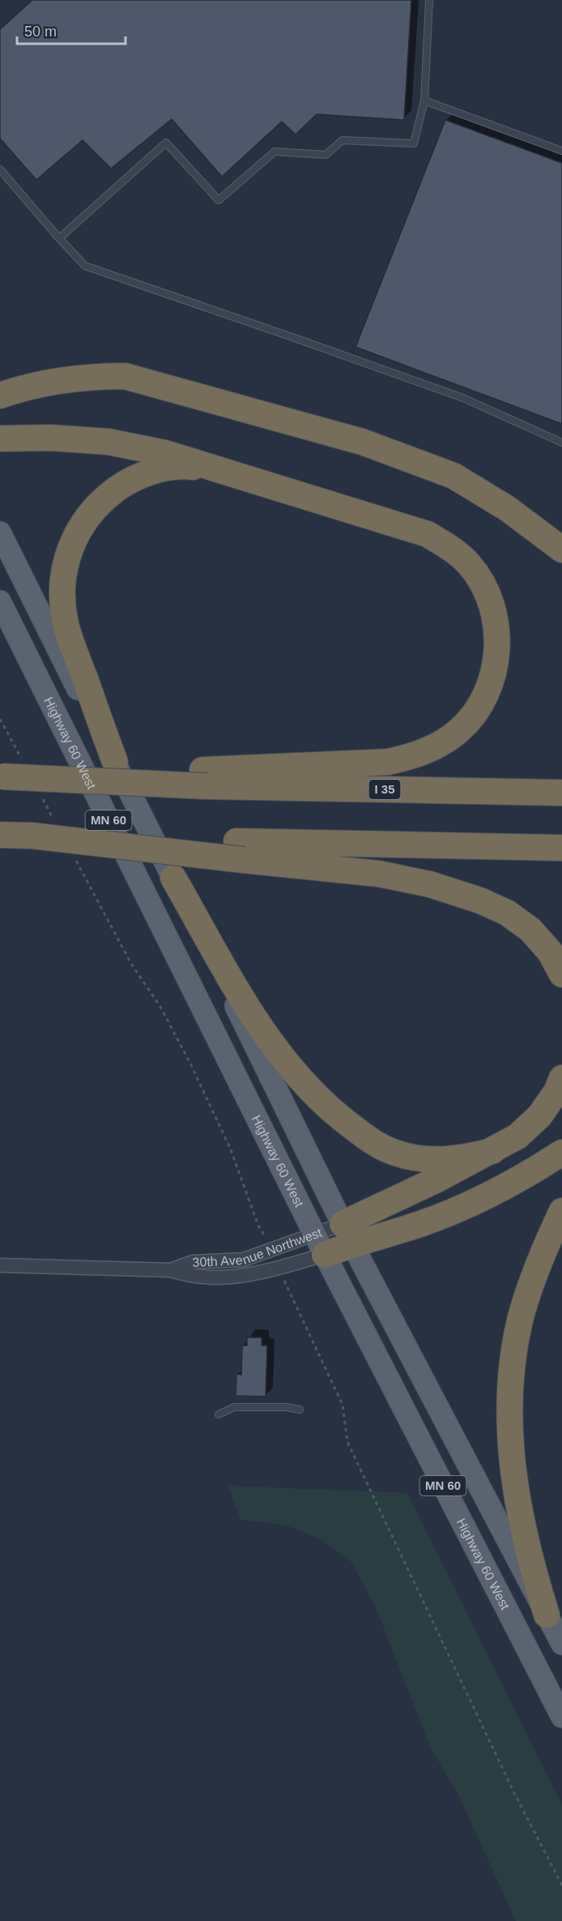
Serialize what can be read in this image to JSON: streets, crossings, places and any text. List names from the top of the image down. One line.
{"streets":{"highway":["I 35"],"main road":["Highway 60 West","MN 60"],"street":["30th Avenue Northwest"]},"crossings":[["Highway 60 West","30th Avenue Northwest"]],"scale_bar":"50 m"}
